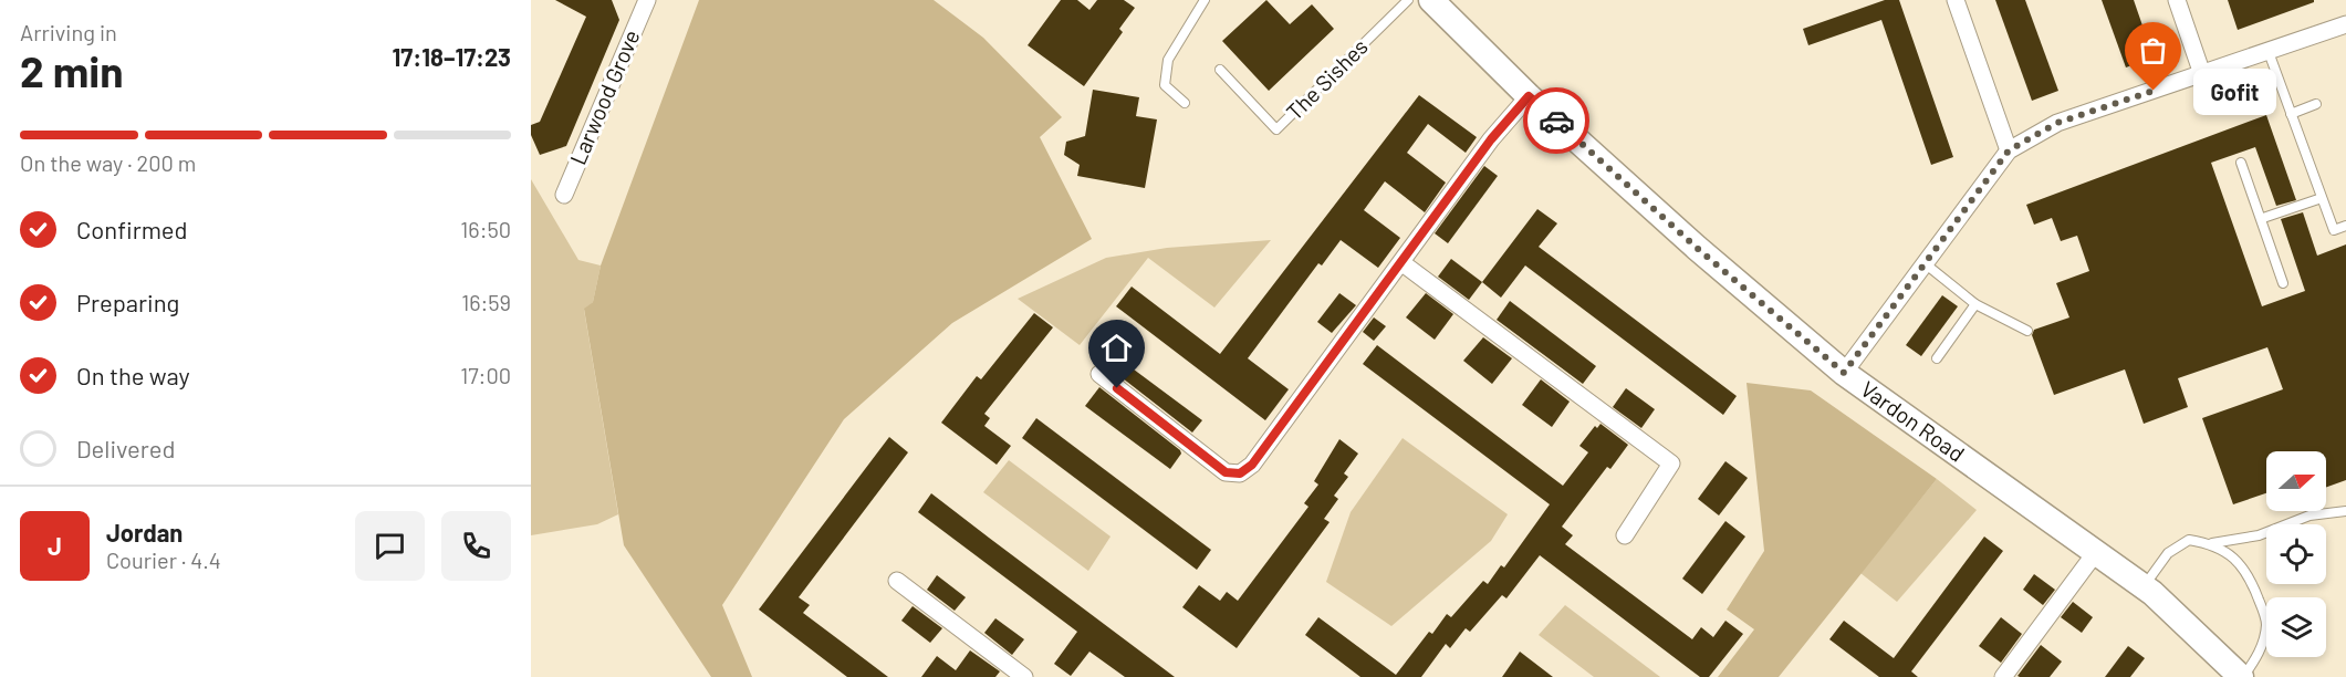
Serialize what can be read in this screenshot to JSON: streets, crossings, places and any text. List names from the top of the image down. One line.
{"streets":{"street":["Larwood Grove","Vardon Road"],"lane":["The Sishes"]},"places":["Gofit"],"north":"right","page":{"heading":["2 min","Arriving in","17:18–17:23"],"panel":["Jordan","Courier · 4.4"],"bubble":"Gofit","bar":"On the way · 200 m","list":[["Confirmed","16:50"],["Preparing","16:59"],["On the way","17:00"],"Delivered"],"round":"J"}}
